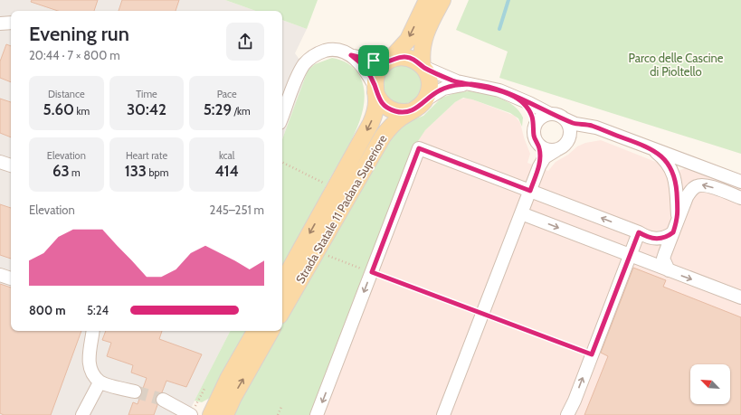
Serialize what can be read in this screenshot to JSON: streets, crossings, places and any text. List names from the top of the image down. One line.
{"streets":{"main road":["Strada Statale 11 Padana Superiore"]},"parks":["Parco delle Cascine di Pioltello"],"north":"top left","page":{"heading":["Evening run","20:44 · 7 × 800 m"],"stats":[["Distance","5.60 km"],["Time","30:42"],["Pace","5:29 /km"],["Elevation","63 m"],["Heart rate","133 bpm"],["kcal","414"]],"chart":["Elevation","245–251 m"],"list":[{"name":"800 m","note":"5:24"}]}}
